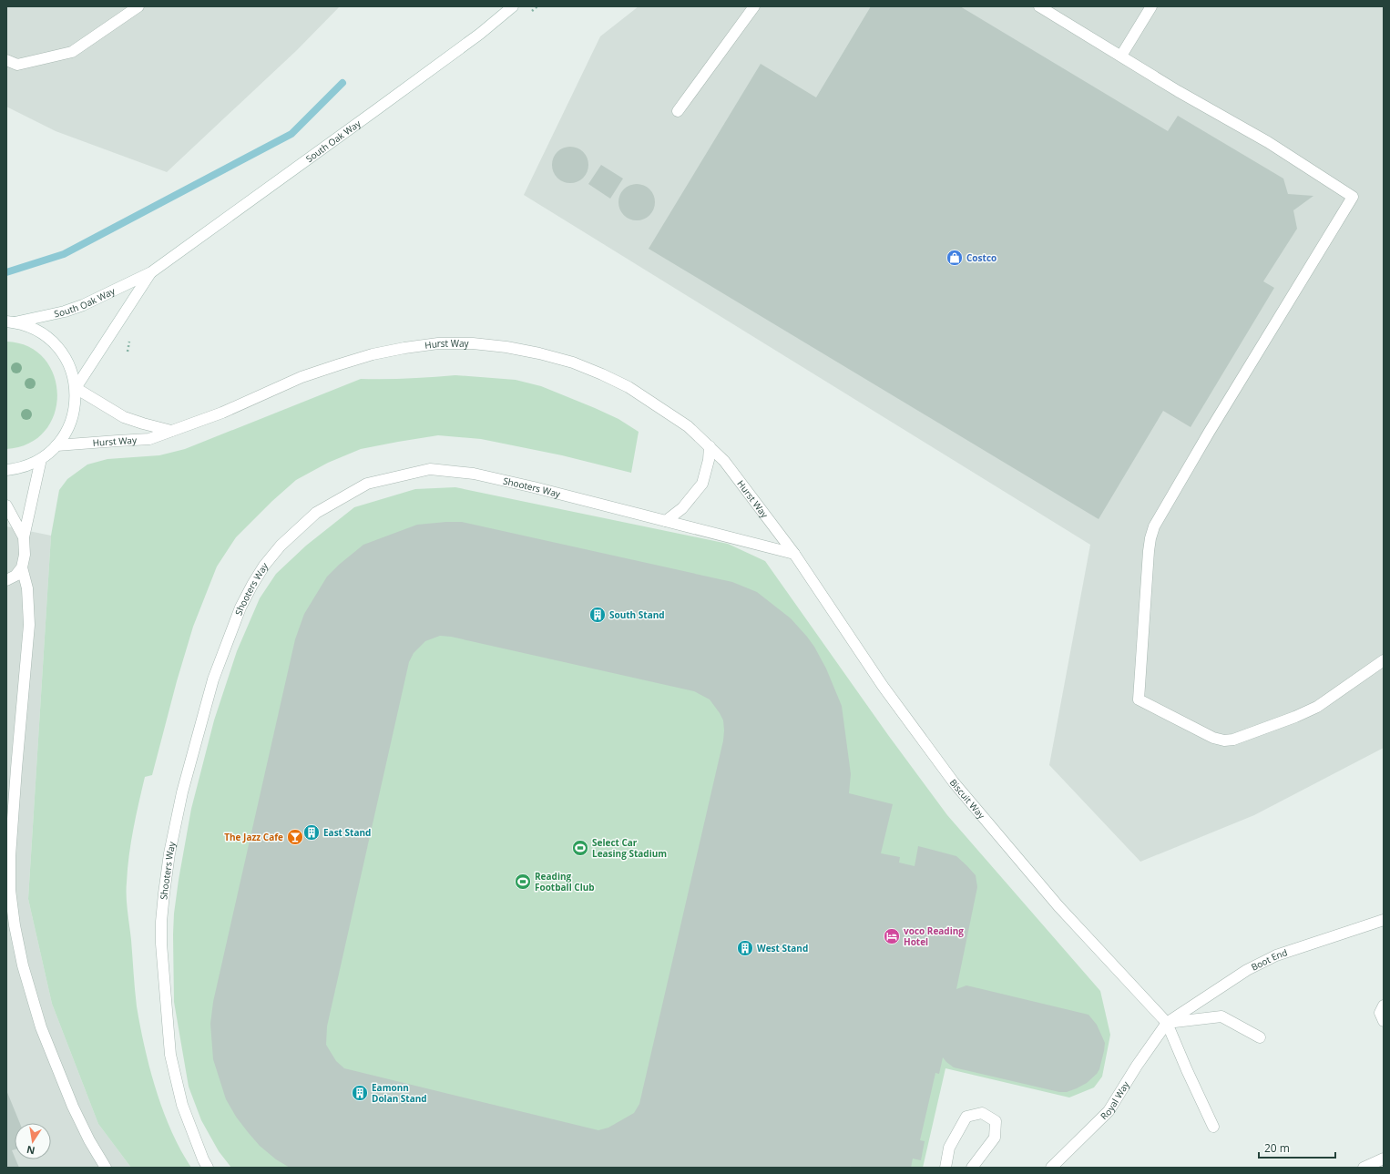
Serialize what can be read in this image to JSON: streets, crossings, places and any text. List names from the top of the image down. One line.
{"streets":{"street":["South Oak Way","Hurst Way","Shooters Way","Biscuit Way","Boot End","Royal Way"]},"crossings":[["South Oak Way","Hurst Way"],["Hurst Way","Shooters Way"],["Hurst Way","Biscuit Way"],["Shooters Way","Biscuit Way"],["Biscuit Way","Boot End"],["Biscuit Way","Royal Way"],["Boot End","Royal Way"]],"places":{"shop":["Costco"],"building":["South Stand","East Stand","West Stand","Eamonn Dolan Stand"],"bar":["The Jazz Cafe"],"sports":["Select Car Leasing Stadium","Reading Football Club"],"hotel":["voco Reading Hotel"]},"scale_bar":"20 m","north":"bottom"}
